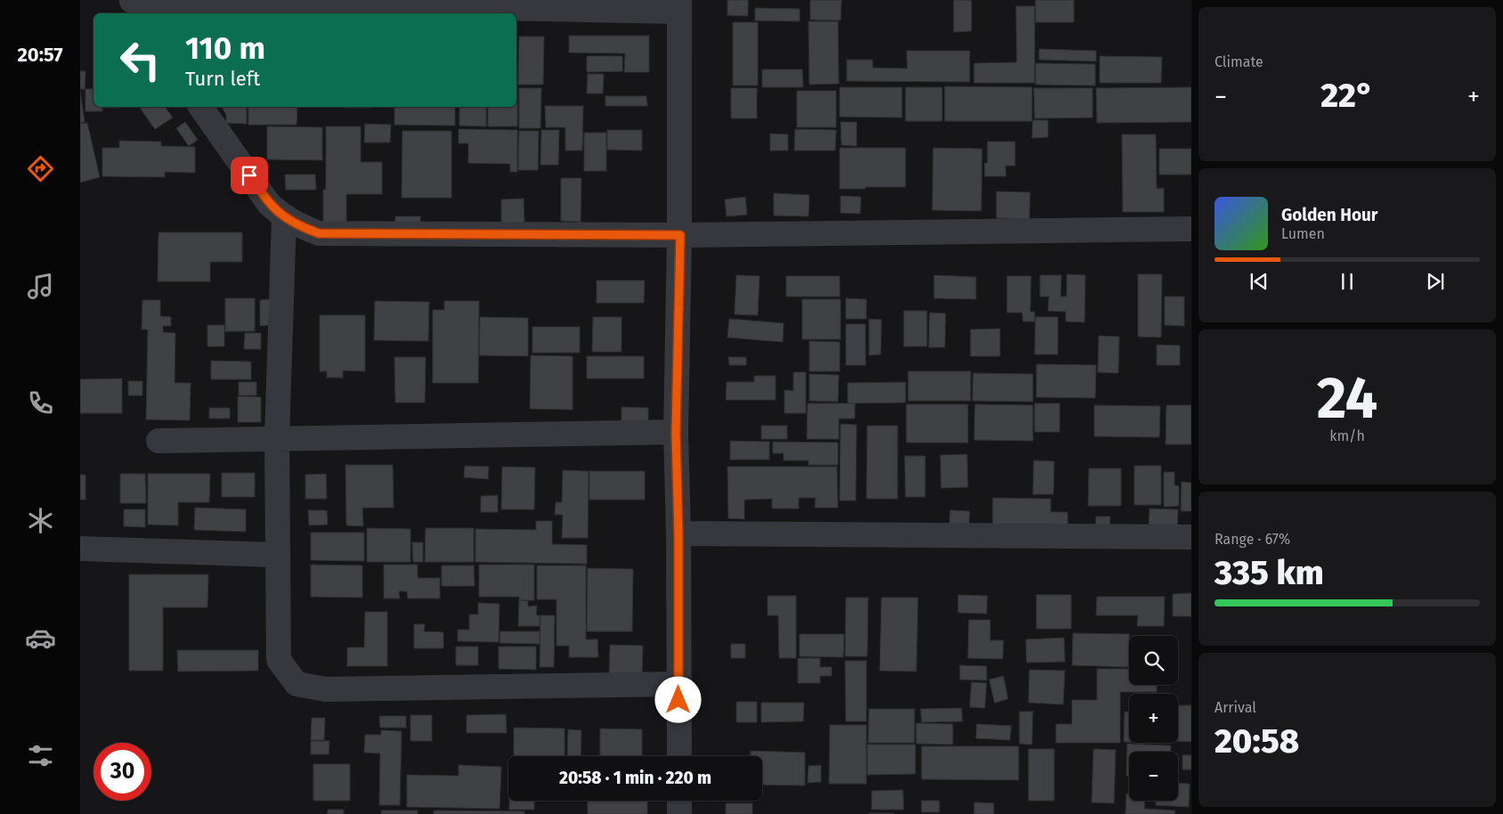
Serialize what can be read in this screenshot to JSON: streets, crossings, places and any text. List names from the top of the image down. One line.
{"page":{"tabs":"20:57","tile":["Climate",["24","km/h"],["Range · 67%","335 km"],["Arrival","20:58"]],"turn":["110 m","Turn left"],"heat":["−","22°","+"],"song":["Golden Hour","Lumen"],"map_buttons":["+","−"],"limit":"30","trip":"20:58 · 1 min · 220 m"}}
